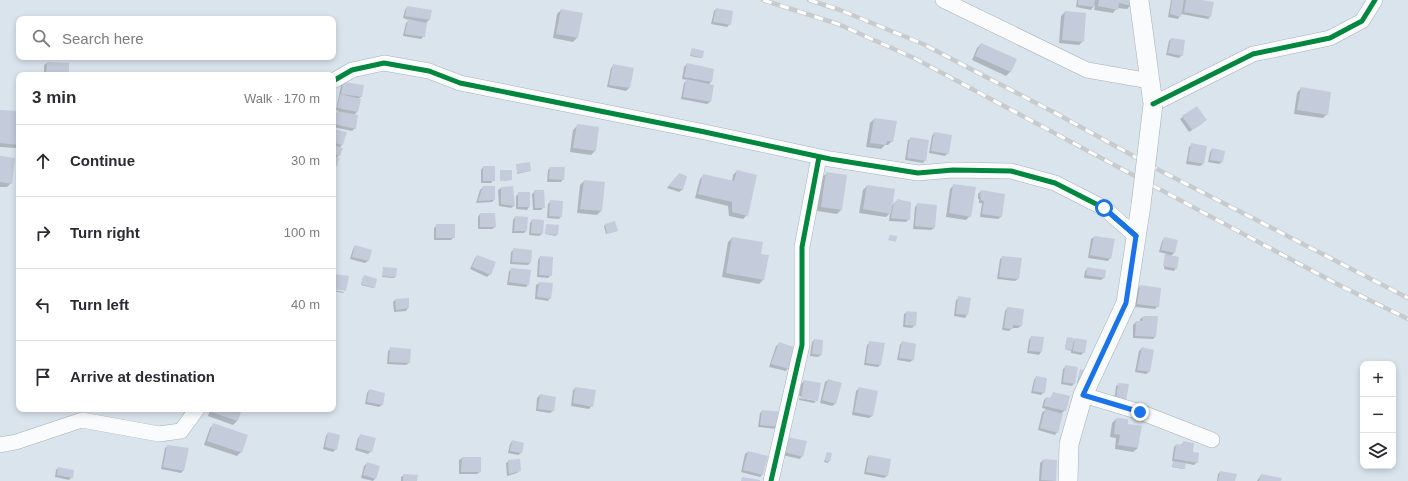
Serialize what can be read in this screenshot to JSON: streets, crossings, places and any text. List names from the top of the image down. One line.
{"page":{"search":"Search here","heading":["3 min","Walk · 170 m"],"list":[["Continue","30 m"],["Turn right","100 m"],["Turn left","40 m"],"Arrive at destination"],"map_buttons":["+","−"]}}
